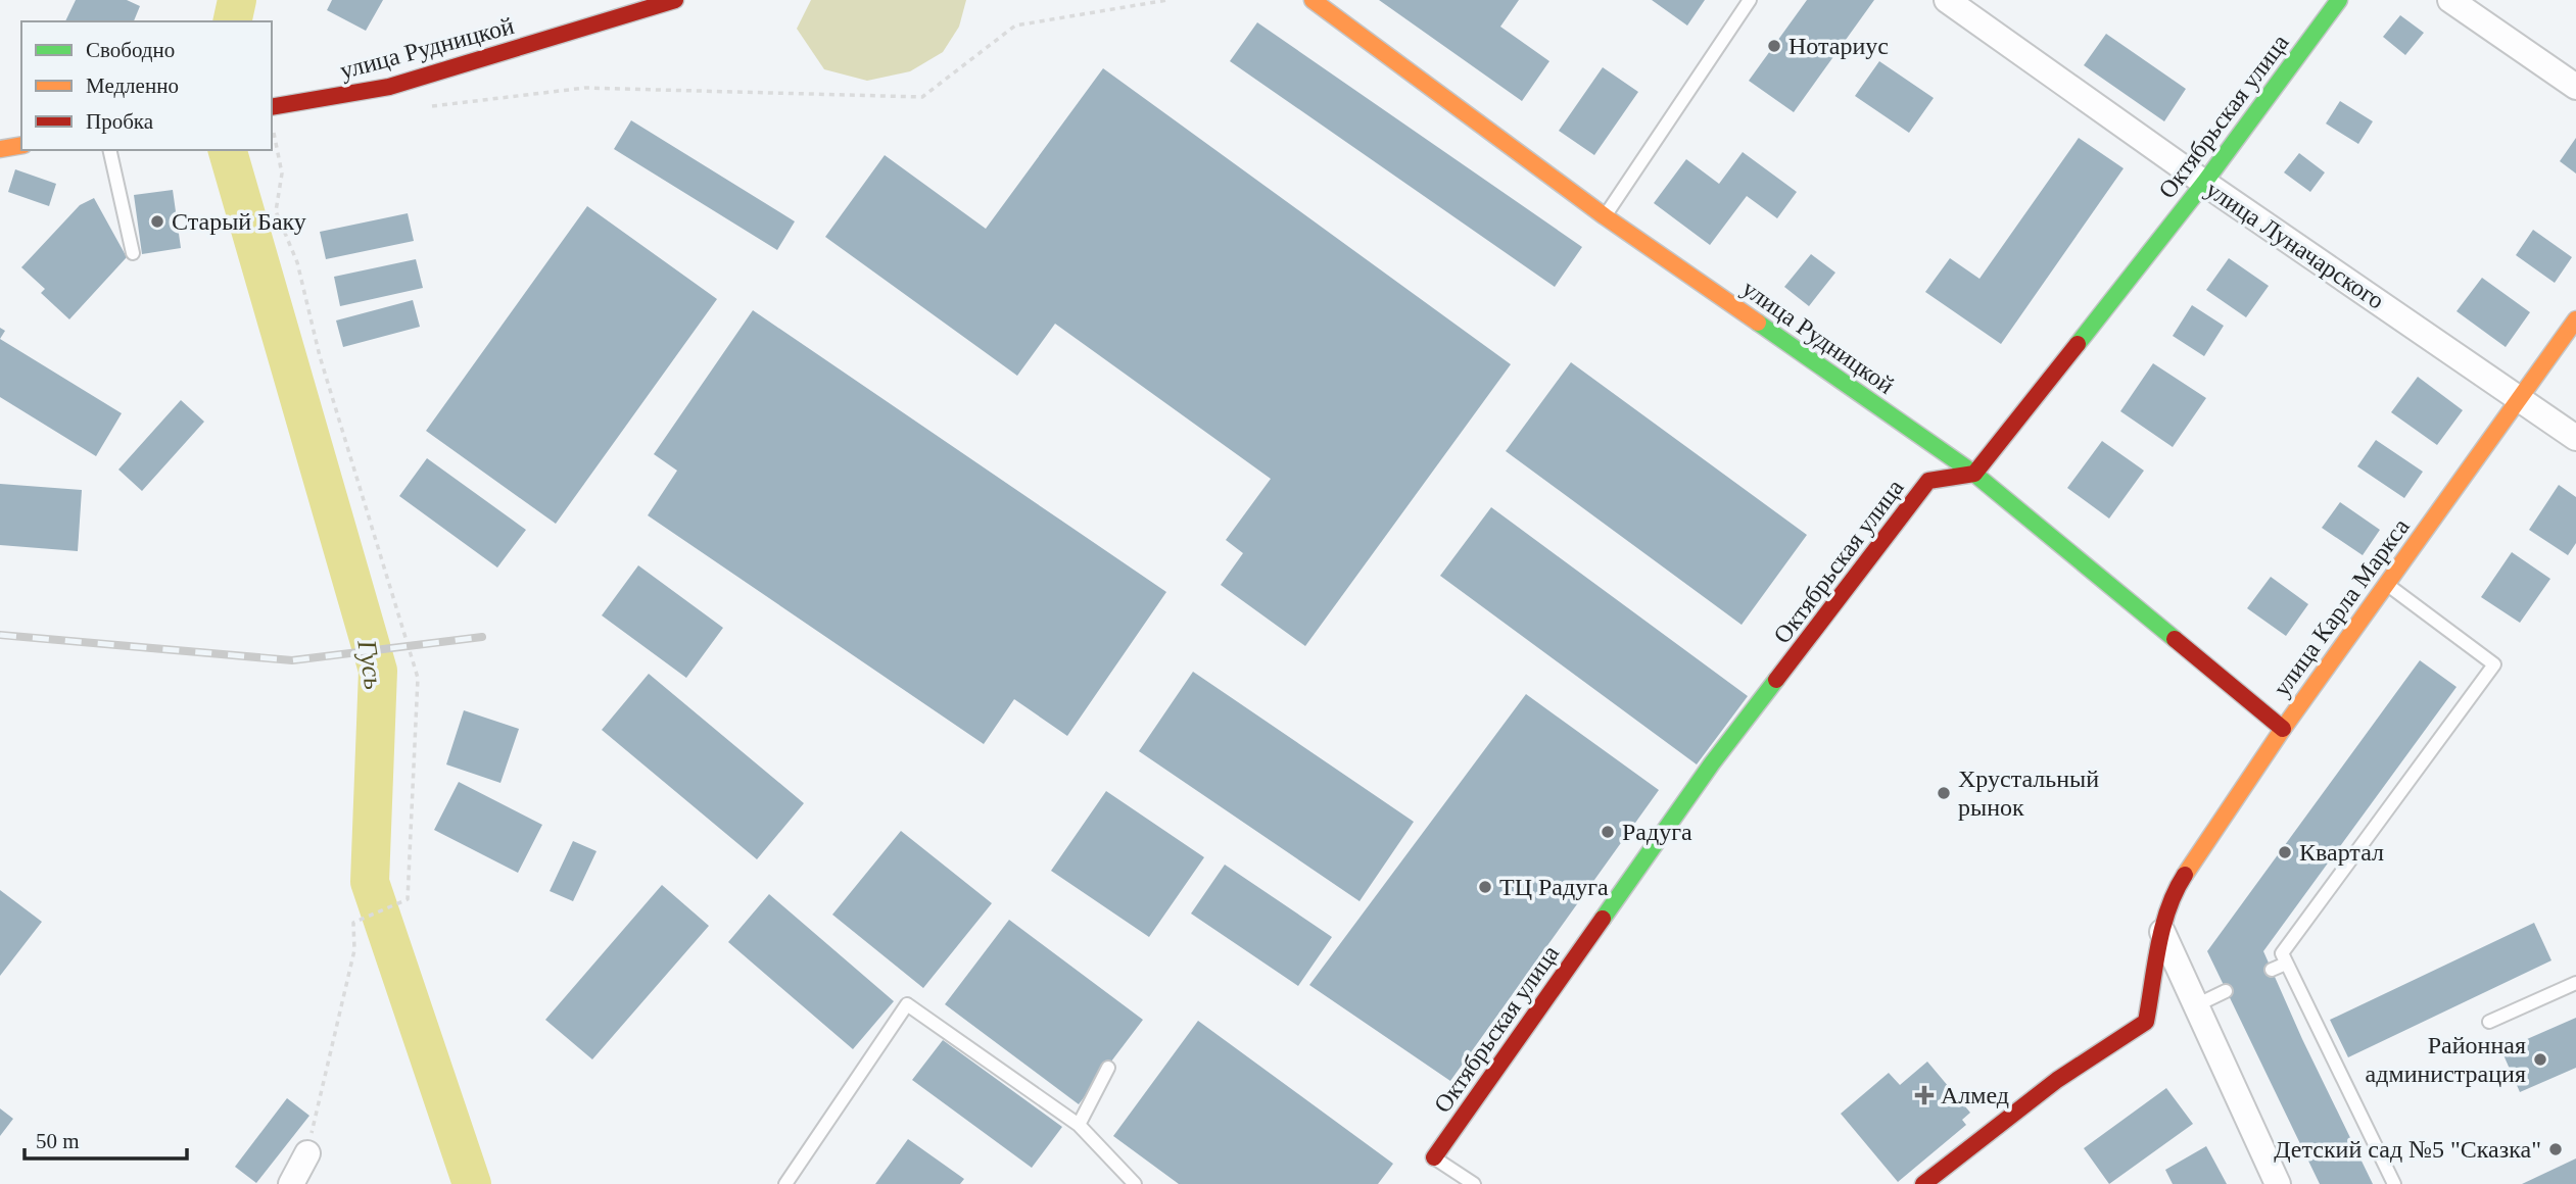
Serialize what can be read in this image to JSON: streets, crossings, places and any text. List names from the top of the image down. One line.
{"streets":{"street":["улица Рудницкой","Октябрьская улица","улица Луначарского","улица Карла Маркса"]},"crossings":[["улица Рудницкой","Октябрьская улица"],["улица Рудницкой","улица Карла Маркса"],["Октябрьская улица","улица Луначарского"],["улица Луначарского","улица Карла Маркса"]],"water":["Гусь"],"places":{"other":["Нотариус","Старый Баку","Хрустальный рынок","Радуга","Квартал","ТЦ Радуга","Районная администрация","Детский сад №5 \"Сказка\""],"health":["Алмед"]},"legend":["Свободно","Медленно","Пробка"],"scale_bar":"50 m"}
